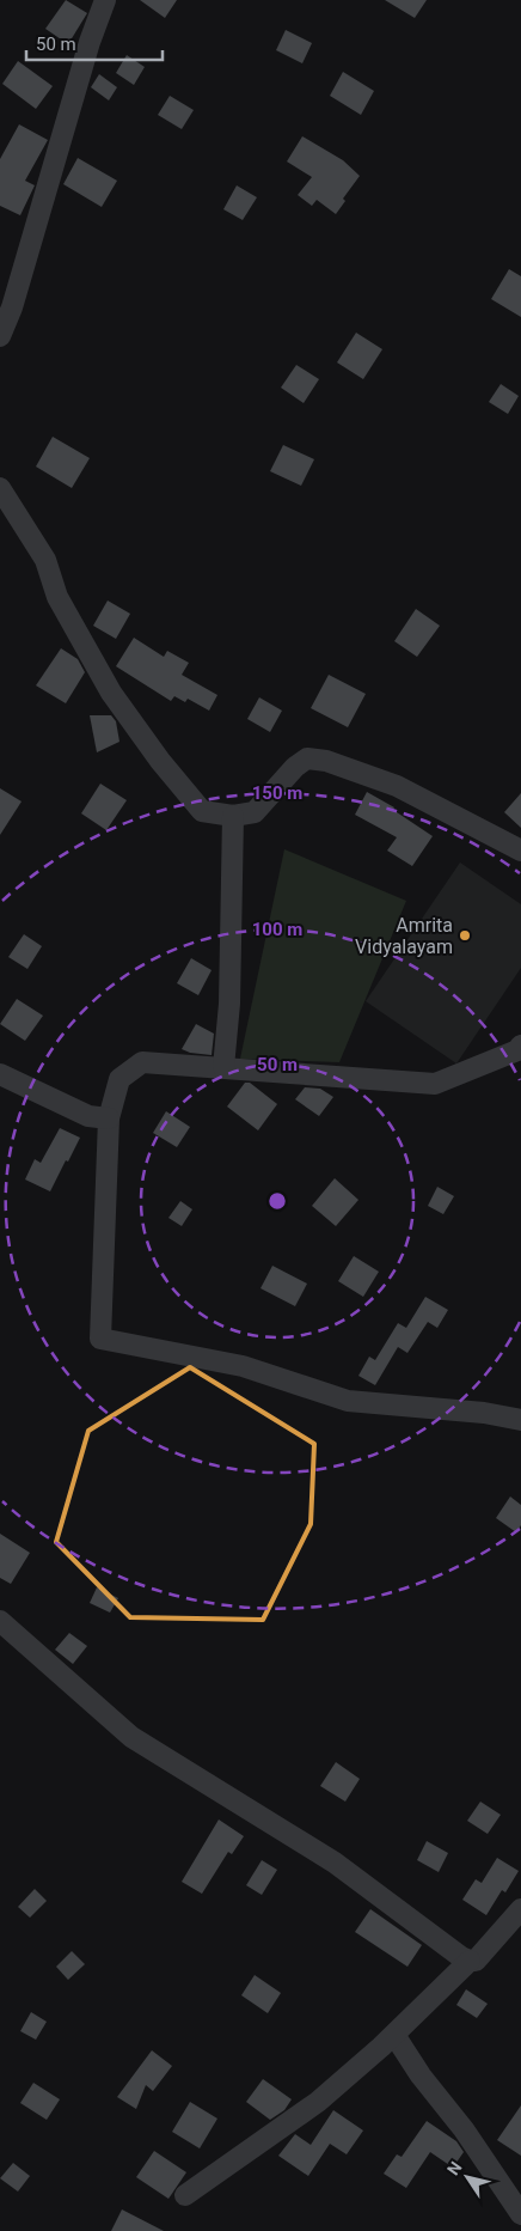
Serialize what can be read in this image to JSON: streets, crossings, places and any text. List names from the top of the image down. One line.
{"places":["Amrita Vidyalayam"],"scale_bar":"50 m","north":"top left","rings":["150 m","100 m","50 m"]}
